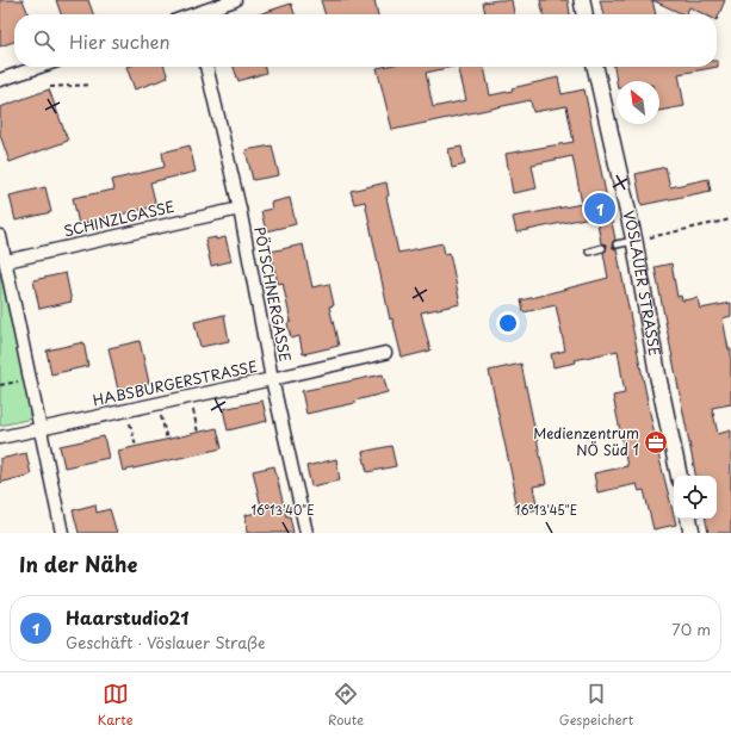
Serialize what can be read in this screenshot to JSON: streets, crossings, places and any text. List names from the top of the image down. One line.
{"streets":{"street":["SCHINZLGASSE","VÖSLAUER STRASSE","PÖTSCHNERGASSE","HABSBURGERSTRASSE"]},"crossings":[["SCHINZLGASSE","PÖTSCHNERGASSE"],["PÖTSCHNERGASSE","HABSBURGERSTRASSE"]],"places":{"office":["Medienzentrum NÖ Süd 1"]},"north":"top left","page":{"search":"Hier suchen","pins":"1","heading":"In der Nähe","list":[{"mark":"1","name":"Haarstudio21","note":"Geschäft · Vöslauer Straße","value":"70 m"}],"nav":["Karte","Route","Gespeichert"]},"coordinates":["16°13'40\"E","16°13'45\"E"]}
